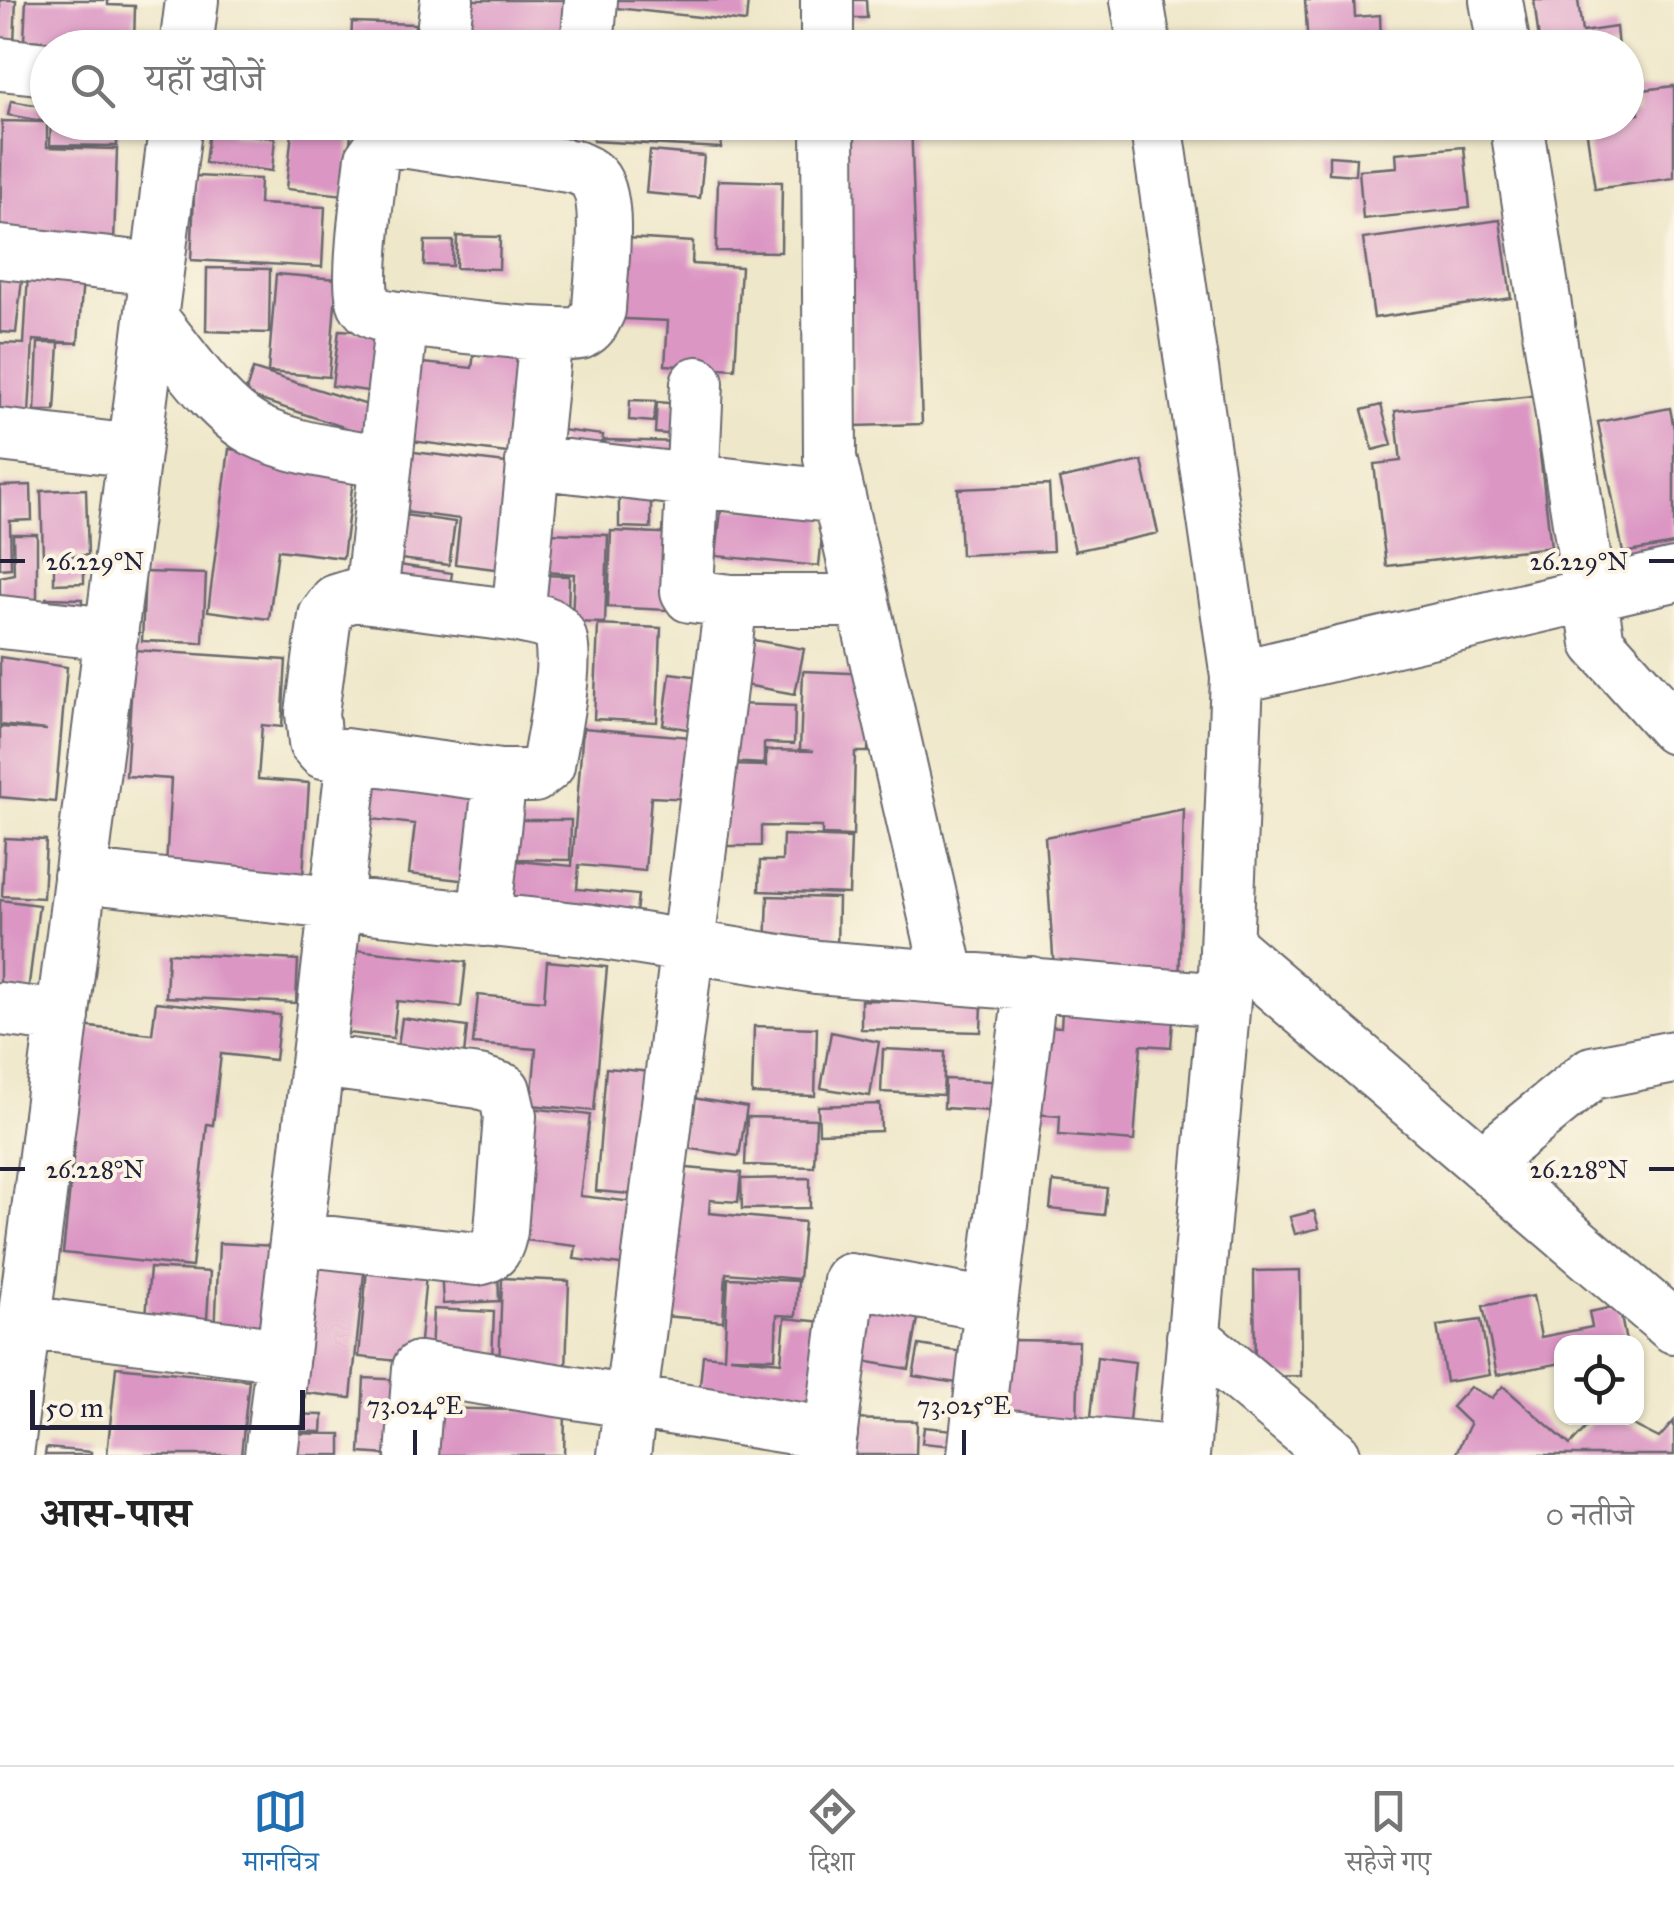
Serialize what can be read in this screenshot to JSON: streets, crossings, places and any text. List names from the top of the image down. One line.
{"scale_bar":"50 m","page":{"search":"यहाँ खोजें","scale":"50 m","heading":["आस-पास","0 नतीजे"],"nav":["मानचित्र","दिशा","सहेजे गए"]},"coordinates":["26.229°N","26.228°N","73.024°E","73.025°E"]}
